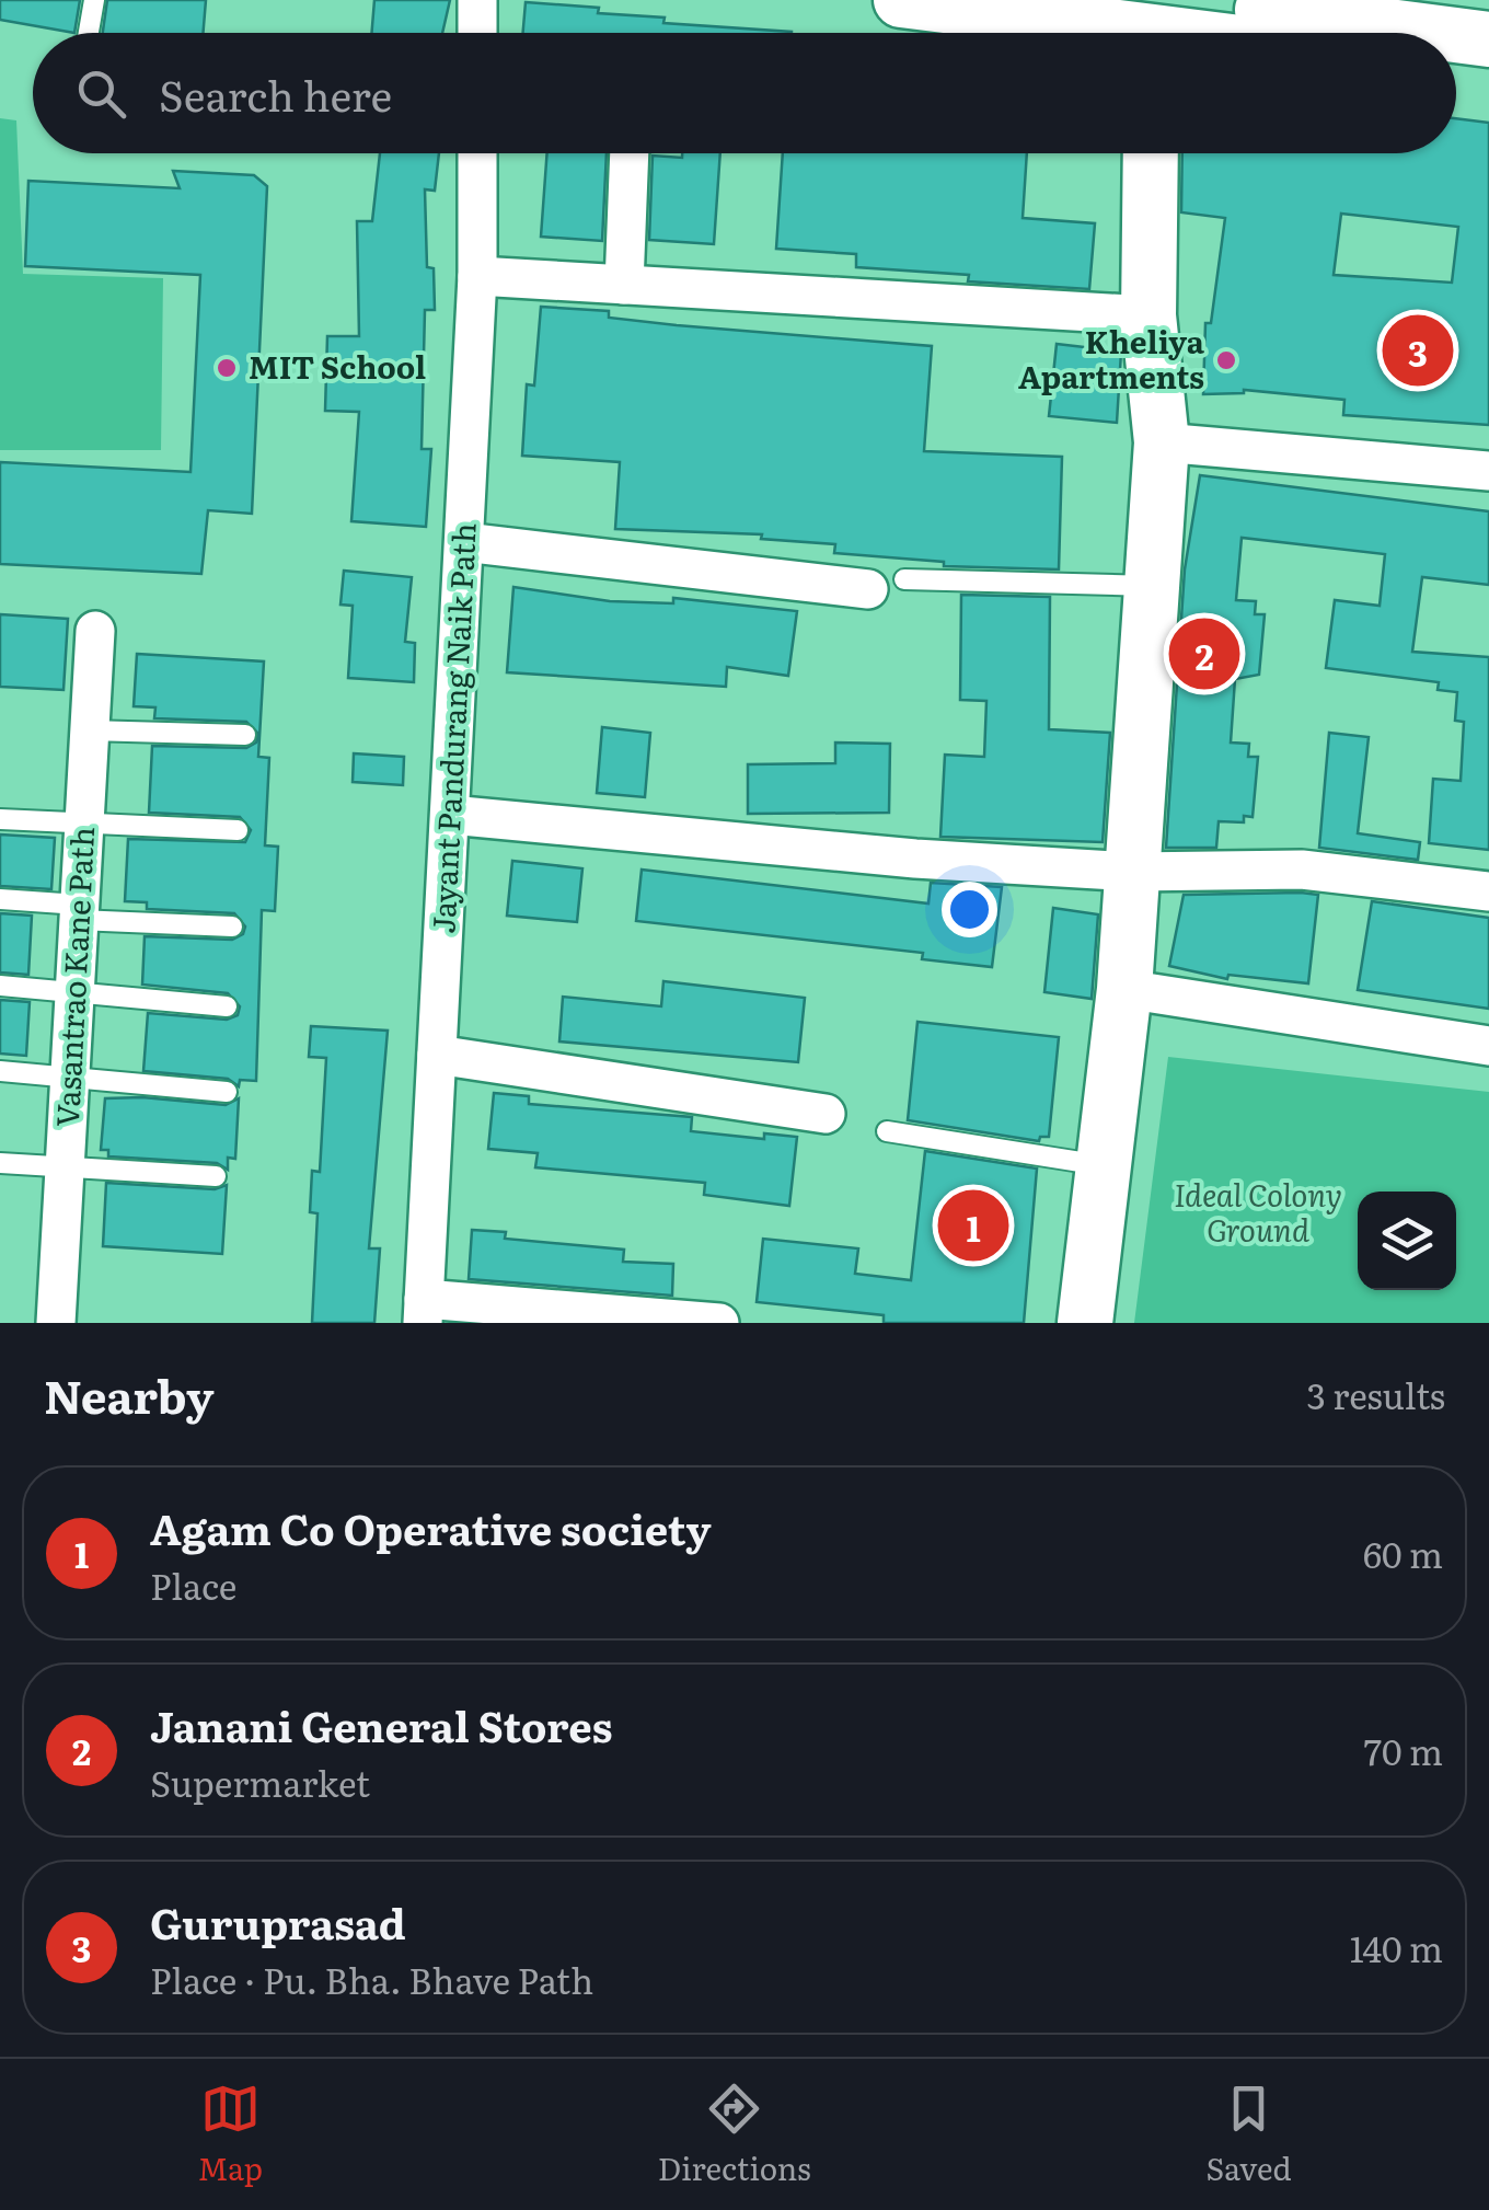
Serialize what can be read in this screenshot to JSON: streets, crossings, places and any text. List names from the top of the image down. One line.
{"streets":{"street":["Jayant Pandurang Naik Path","Vasantrao Kane Path"]},"parks":["Ideal Colony Ground"],"places":["Kheliya Apartments","MIT School"],"page":{"search":"Search here","pins":["3","2","1"],"heading":["Nearby","3 results"],"list":[{"mark":"1","name":"Agam Co Operative society","note":"Place","value":"60 m"},{"mark":"2","name":"Janani General Stores","note":"Supermarket","value":"70 m"},{"mark":"3","name":"Guruprasad","note":"Place · Pu. Bha. Bhave Path","value":"140 m"}],"nav":["Map","Directions","Saved"]}}
